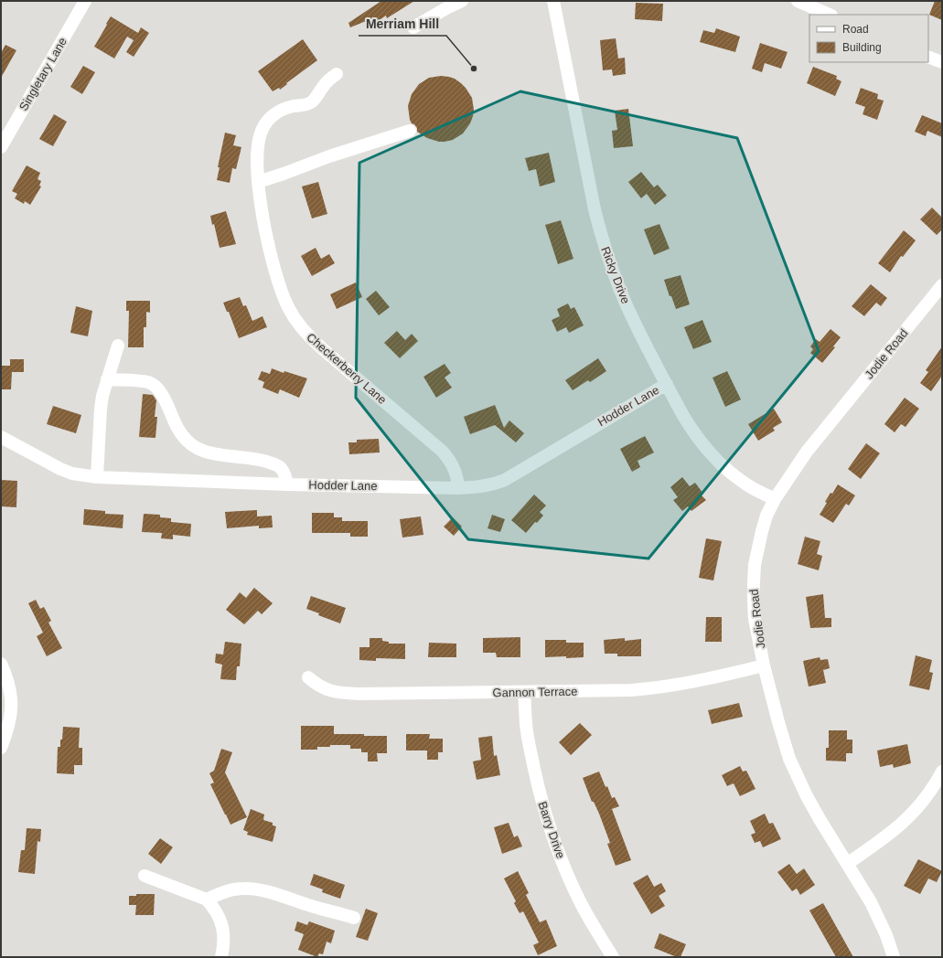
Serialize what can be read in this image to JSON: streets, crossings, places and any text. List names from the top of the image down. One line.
{"streets":{"street":["Singletary Lane","Ricky Drive","Jodie Road","Checkerberry Lane","Hodder Lane","Gannon Terrace","Barry Drive"]},"crossings":[["Ricky Drive","Jodie Road"],["Ricky Drive","Hodder Lane"],["Jodie Road","Gannon Terrace"],["Checkerberry Lane","Hodder Lane"],["Gannon Terrace","Barry Drive"]],"places":["Merriam Hill"],"legend":["Road","Building"]}
